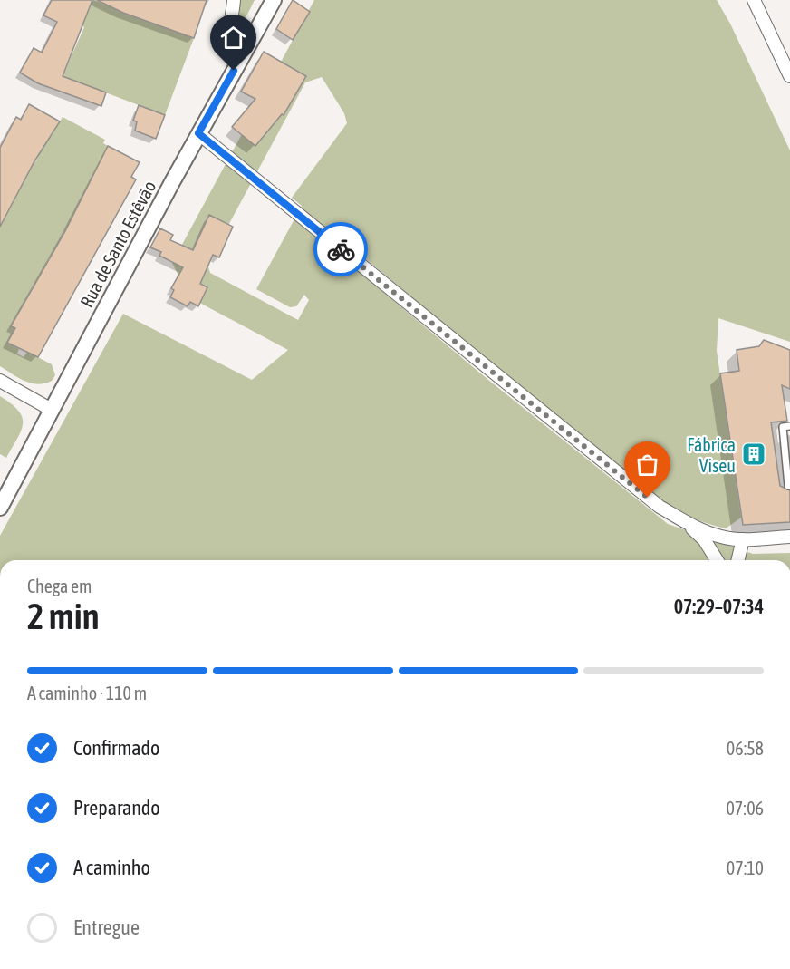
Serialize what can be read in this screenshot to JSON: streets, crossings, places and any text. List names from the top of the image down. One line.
{"streets":{"street":["Rua de Santo Estêvão"]},"places":{"building":["Fábrica Viseu"]},"page":{"heading":["2 min","Chega em","07:29–07:34"],"bar":"A caminho · 110 m","list":[["Confirmado","06:58"],["Preparando","07:06"],["A caminho","07:10"],"Entregue"]}}
